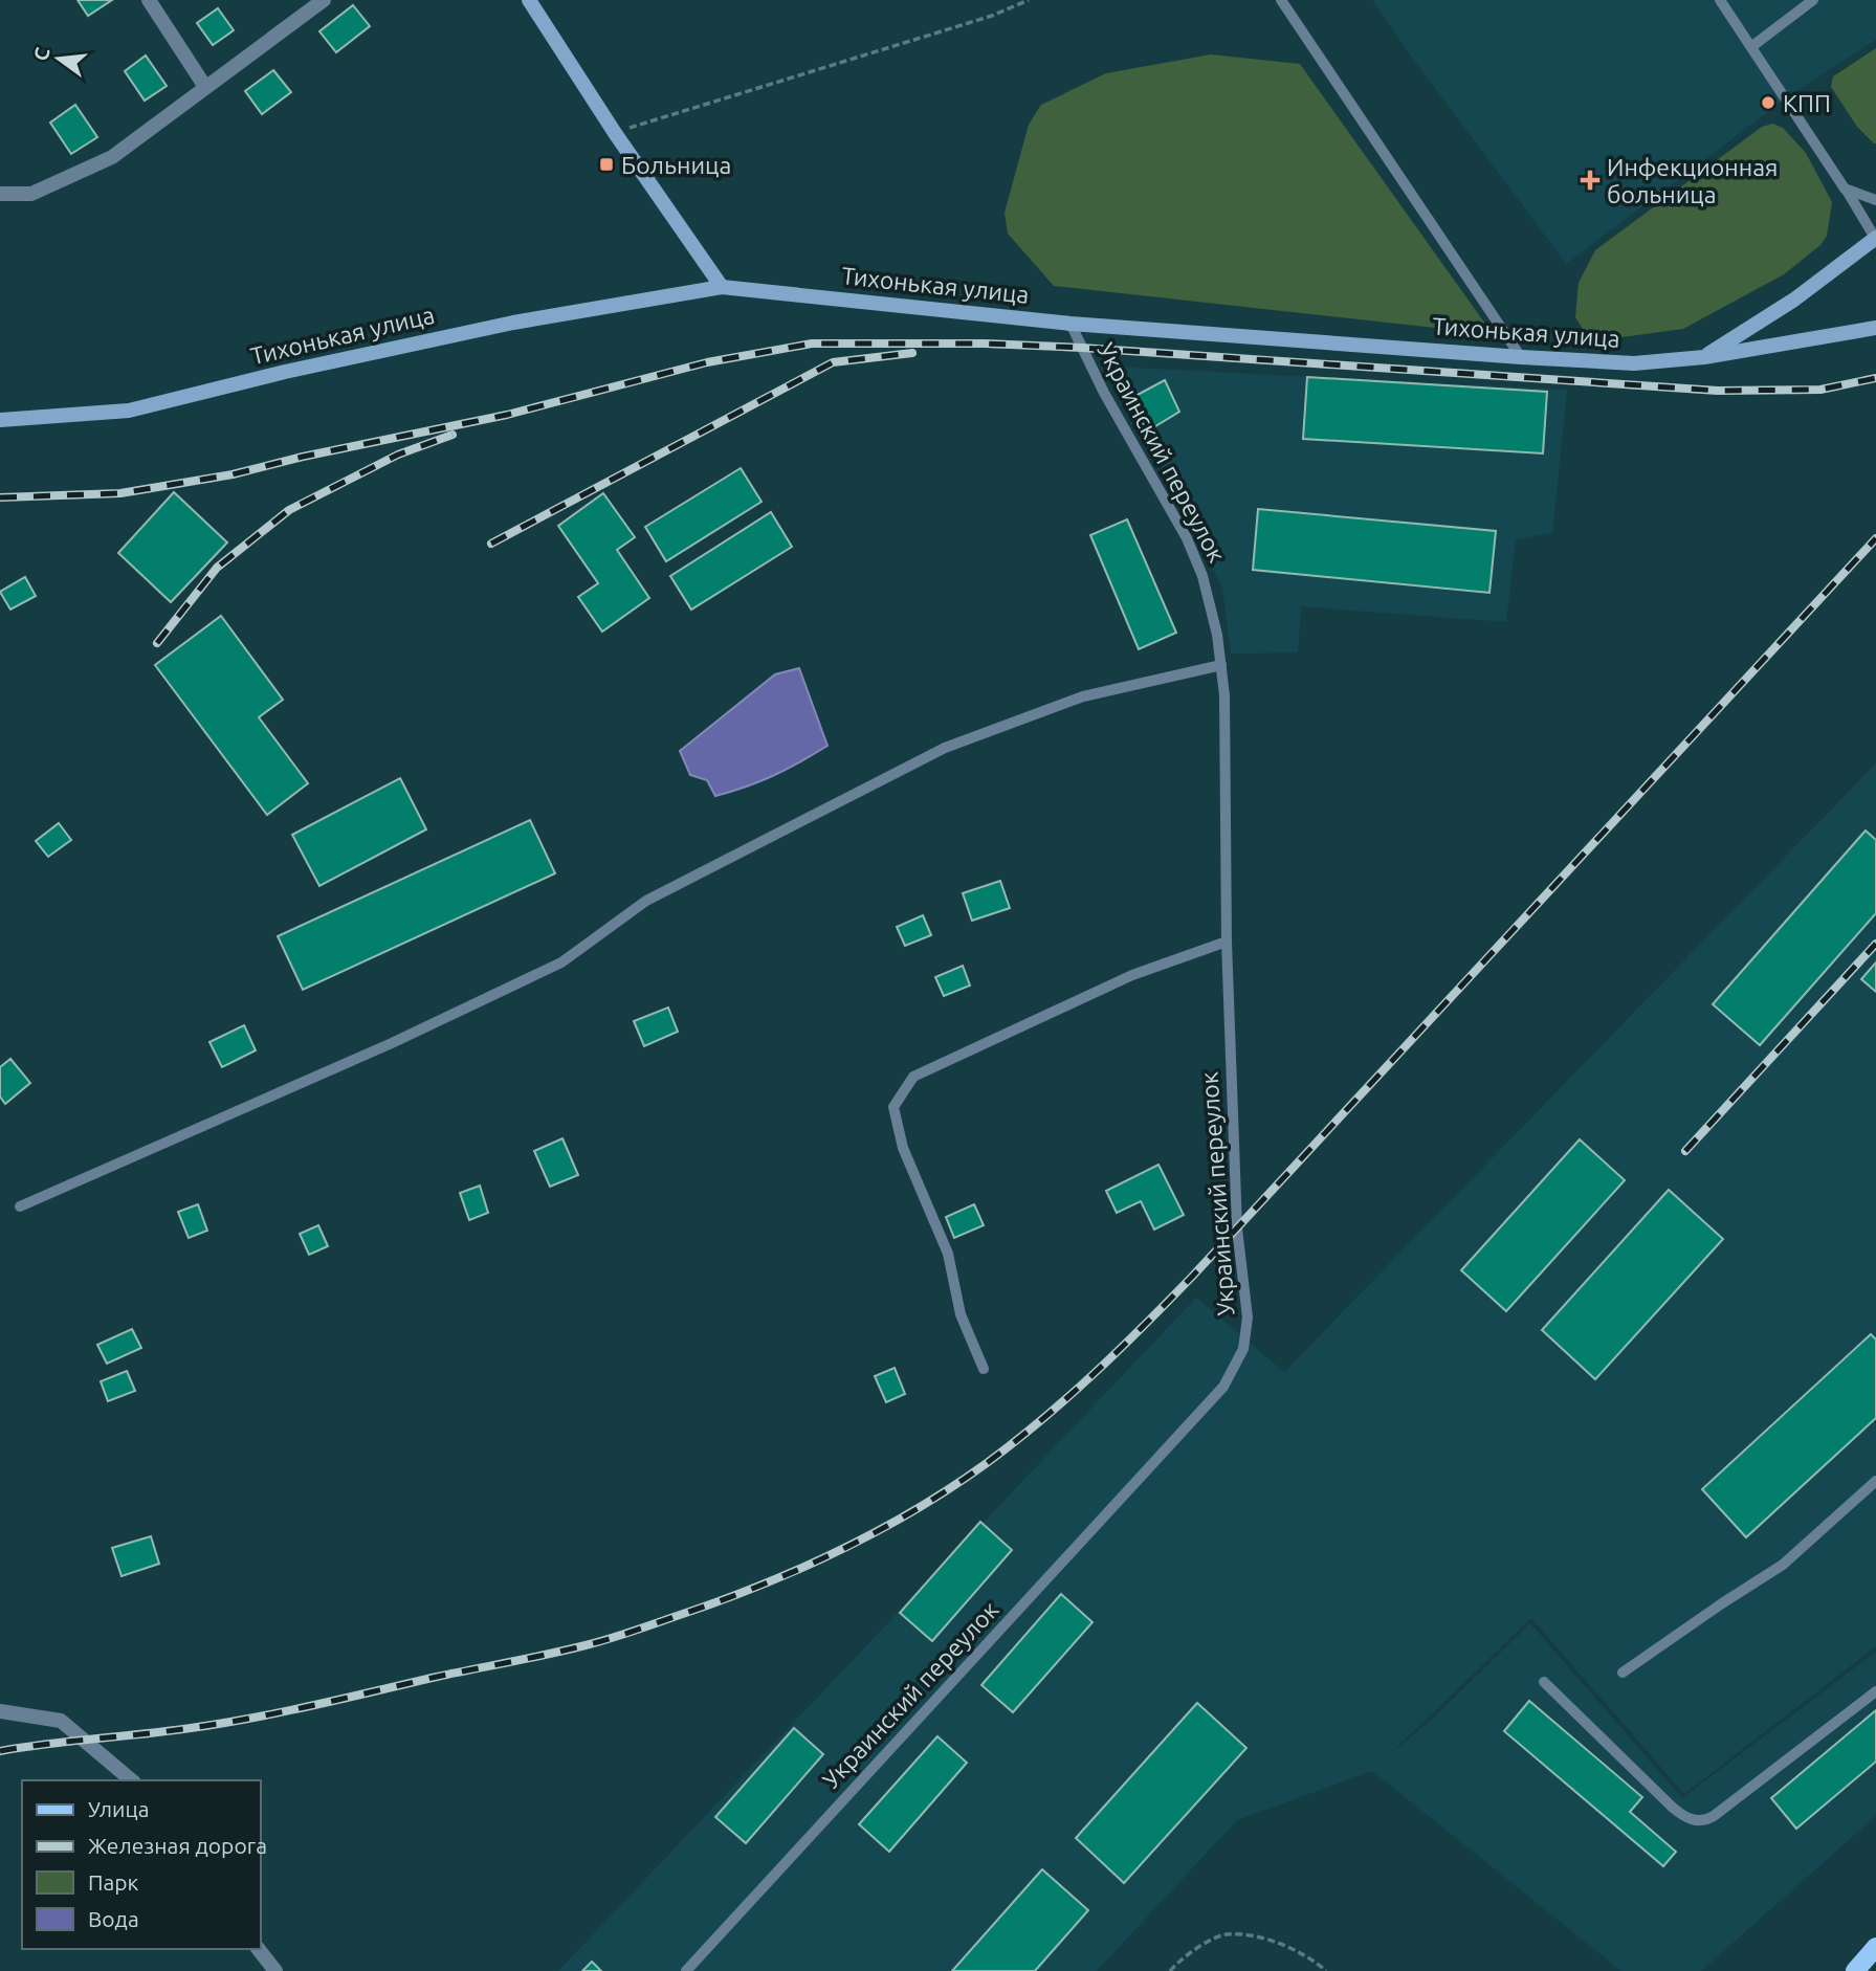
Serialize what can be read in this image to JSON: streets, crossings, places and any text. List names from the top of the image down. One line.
{"streets":{"street":["Тихонькая улица"],"lane":["Украинский переулок"]},"crossings":[["Тихонькая улица","Украинский переулок"]],"places":{"other":["КПП"],"transit":["Больница"],"health":["Инфекционная больница"]},"legend":["Улица","Железная дорога","Парк","Вода"],"north":"left"}
